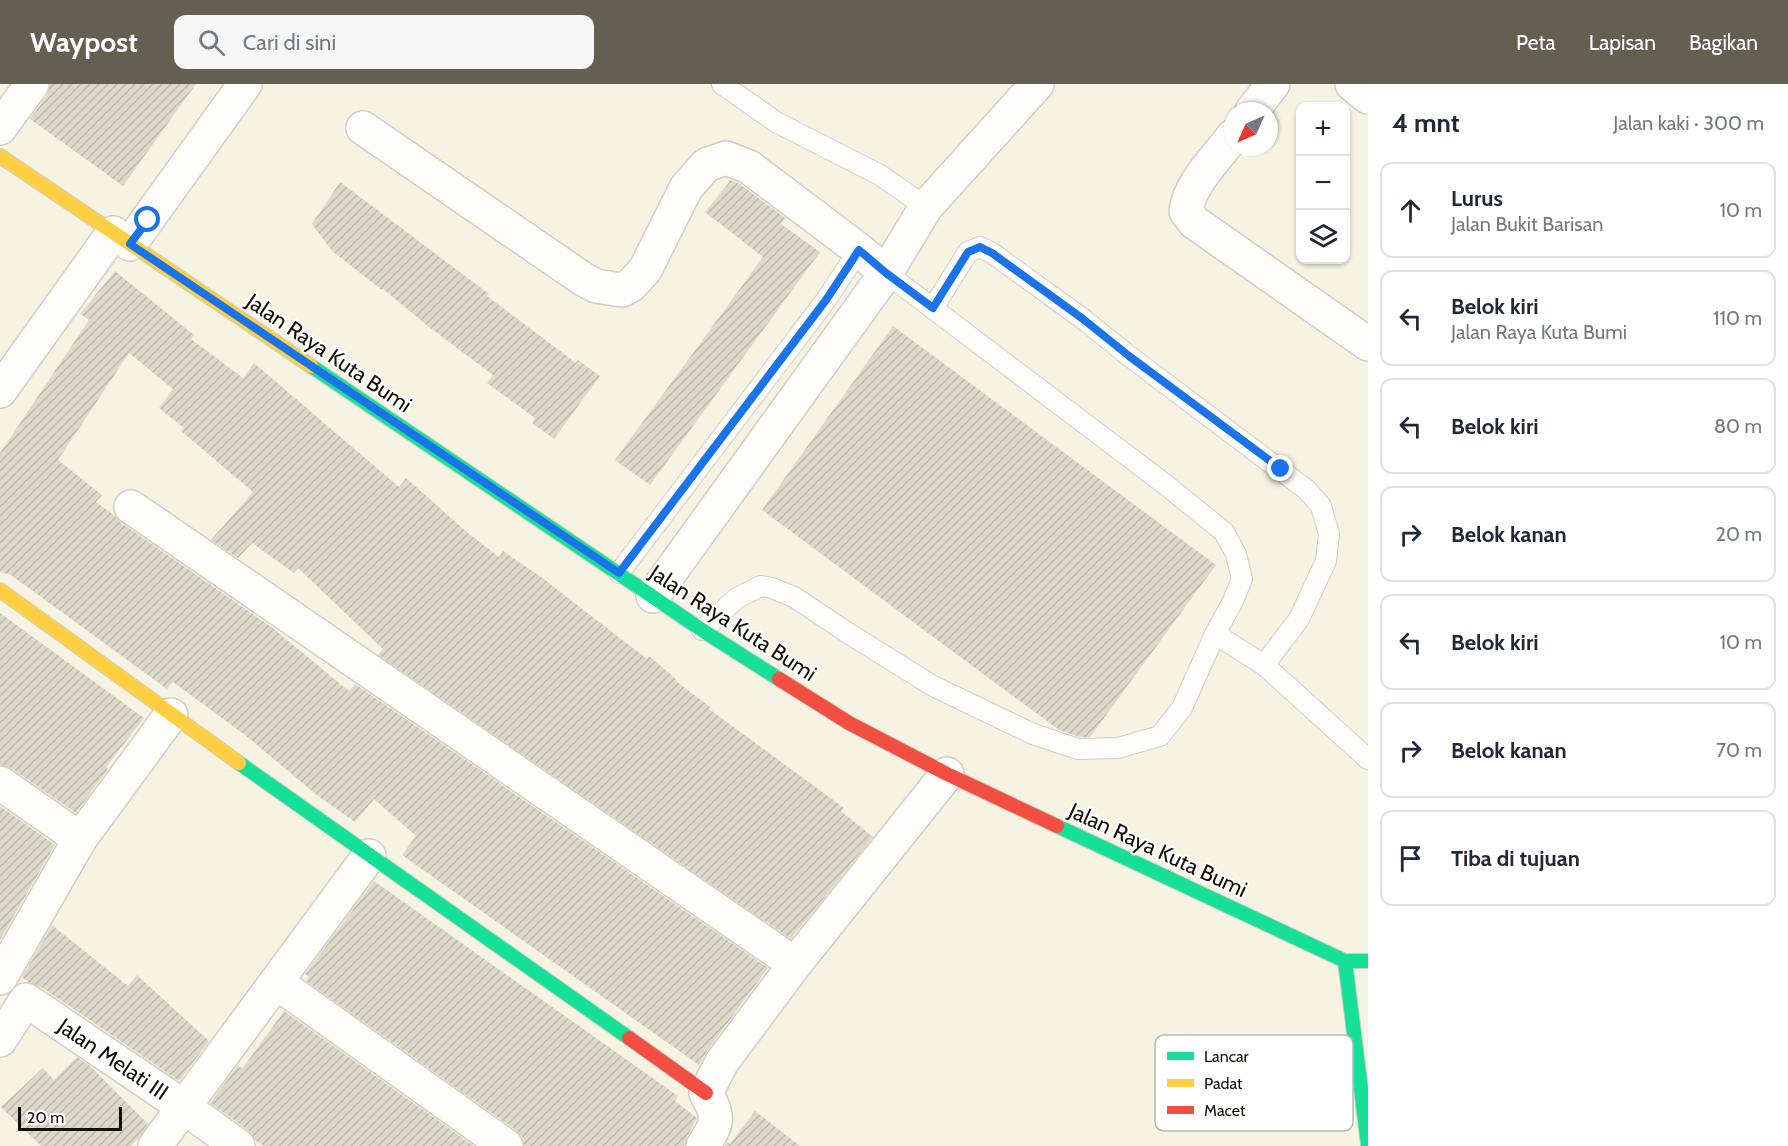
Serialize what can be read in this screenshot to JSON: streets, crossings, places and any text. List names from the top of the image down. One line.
{"streets":{"street":["Jalan Raya Kuta Bumi","Jalan Melati III"]},"legend":["Lancar","Padat","Macet"],"scale_bar":"20 m","north":"bottom left","page":{"header":"Waypost","search":"Cari di sini","nav":["Peta","Lapisan","Bagikan"],"heading":["4 mnt","Jalan kaki · 300 m"],"map_buttons":["+","−"],"list":[["Lurus","Jalan Bukit Barisan","10 m"],["Belok kiri","Jalan Raya Kuta Bumi","110 m"],["Belok kiri","80 m"],["Belok kanan","20 m"],["Belok kiri","10 m"],["Belok kanan","70 m"],"Tiba di tujuan"],"scale":"20 m"}}
